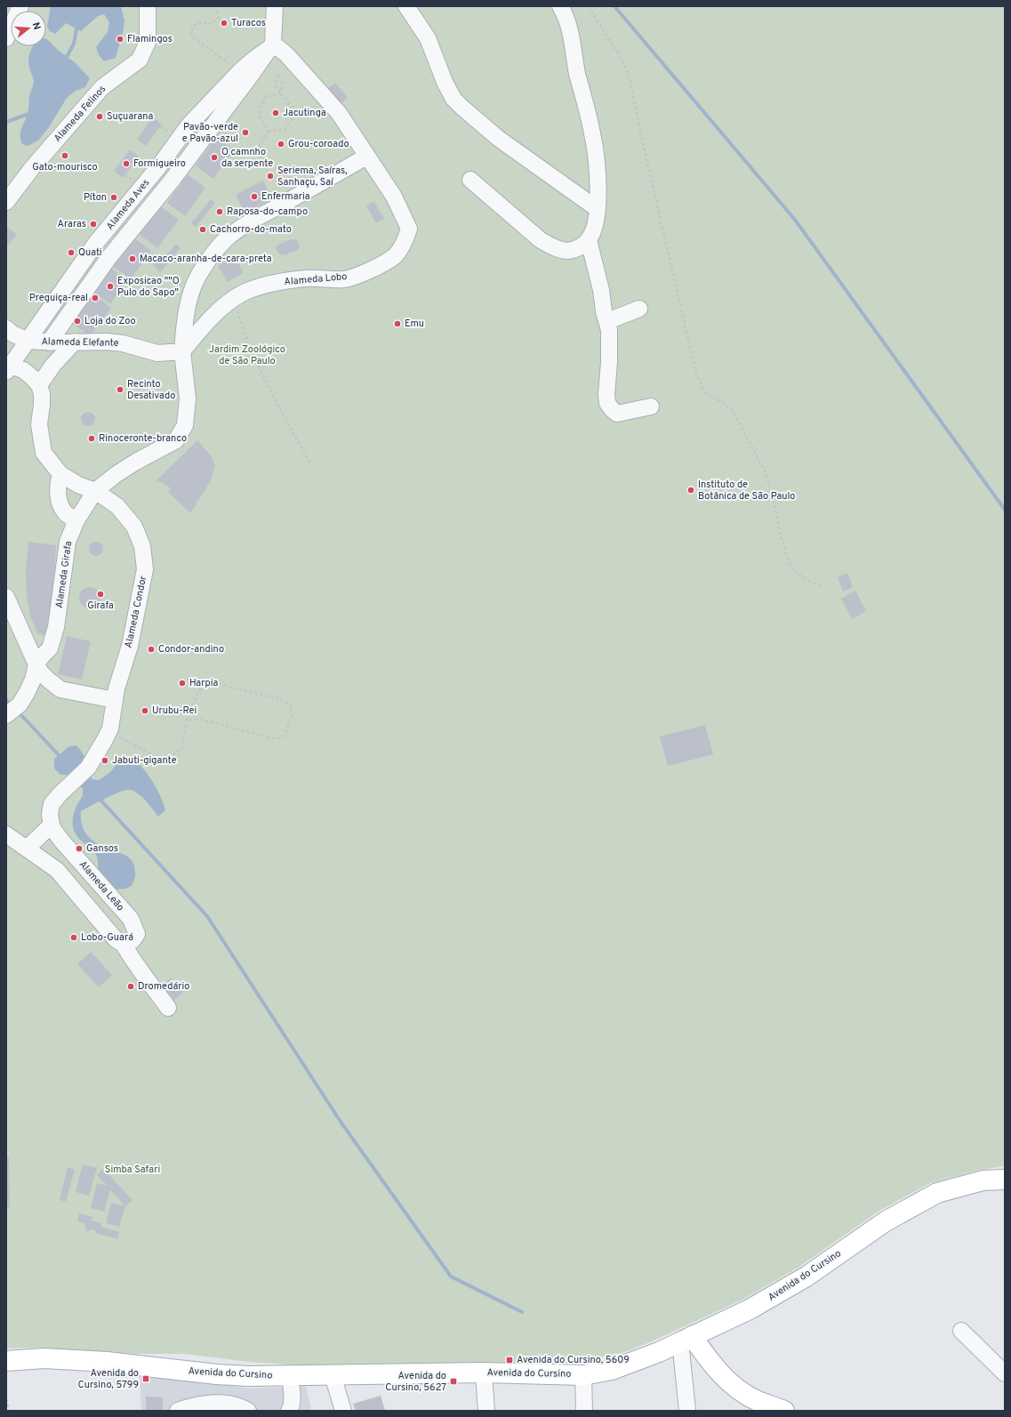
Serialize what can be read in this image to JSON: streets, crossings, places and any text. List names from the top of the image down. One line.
{"streets":{"main road":["Avenida do Cursino"],"street":["Alameda Felinos","Alameda Aves","Alameda Lobo","Alameda Elefante","Alameda Girafa","Alameda Condor","Alameda Leão"]},"crossings":[["Alameda Aves","Alameda Lobo"],["Alameda Aves","Alameda Elefante"],["Alameda Lobo","Alameda Elefante"],["Alameda Girafa","Alameda Condor"],["Alameda Condor","Alameda Leão"]],"parks":["Jardim Zoológico de São Paulo","Simba Safari"],"places":{"other":["Turacos","Flamingos","Jacutinga","Suçuarana","Pavão-verde e Pavão-azul","Grou-coroado","Gato-mourisco","O camnho da serpente","Formigueiro","Seriema, Saíras, Sanhaçu, Saí","Enfermaria","Píton","Raposa-do-campo","Araras","Cachorro-do-mato","Quati","Macaco-aranha-de-cara-preta","Exposicao \"\"O Pulo do Sapo\"","Preguiça-real","Loja do Zoo","Emu","Recinto Desativado","Rinoceronte-branco","Instituto de Botânica de São Paulo","Girafa","Condor-andino","Harpia","Urubu-Rei","Jabuti-gigante","Gansos","Lobo-Guará","Dromedário"],"transit":["Avenida do Cursino, 5609","Avenida do Cursino, 5799","Avenida do Cursino, 5627"]},"north":"right"}
